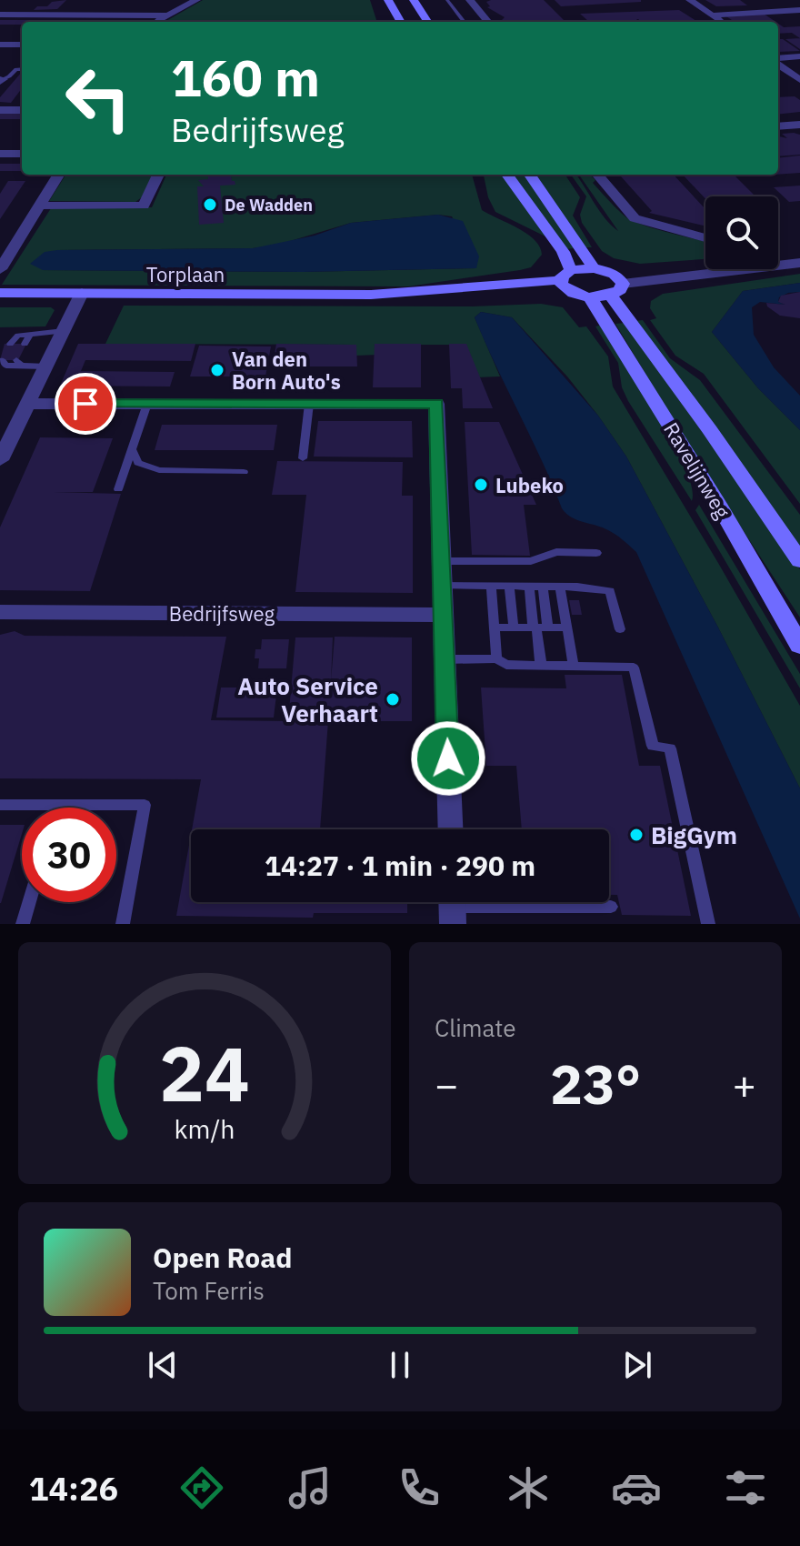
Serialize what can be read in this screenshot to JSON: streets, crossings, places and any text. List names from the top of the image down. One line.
{"streets":{"main road":["Torplaan","Ravelijnweg"],"street":["Bedrijfsweg"]},"places":["De Wadden","Van den Born Auto's","Lubeko","Auto Service Verhaart","BigGym"],"page":{"turn":["160 m","Bedrijfsweg"],"limit":"30","trip":"14:27 · 1 min · 290 m","tile":"Climate","heat":["−","23°","+"],"song":["Open Road","Tom Ferris"],"tabs":"14:26","gauge":["24","km/h"]}}
